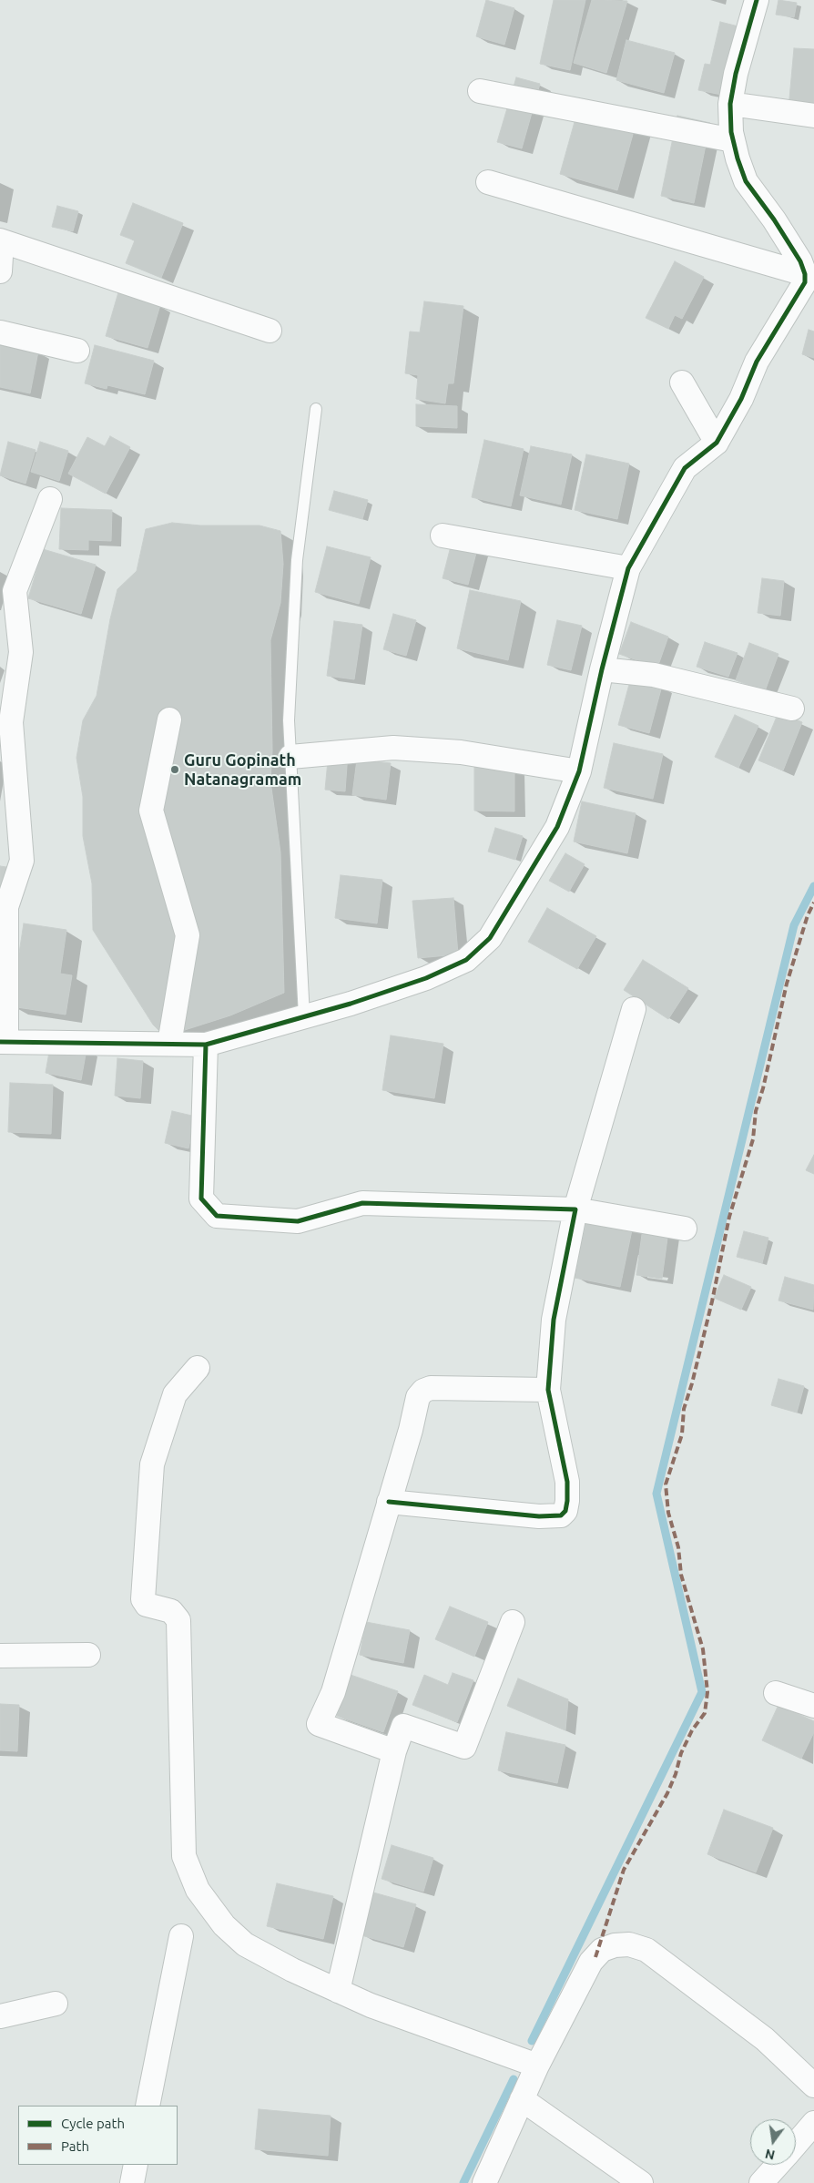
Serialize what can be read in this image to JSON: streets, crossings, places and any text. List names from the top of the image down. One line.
{"places":["Guru Gopinath Natanagramam"],"legend":["Cycle path","Path"],"north":"bottom"}
